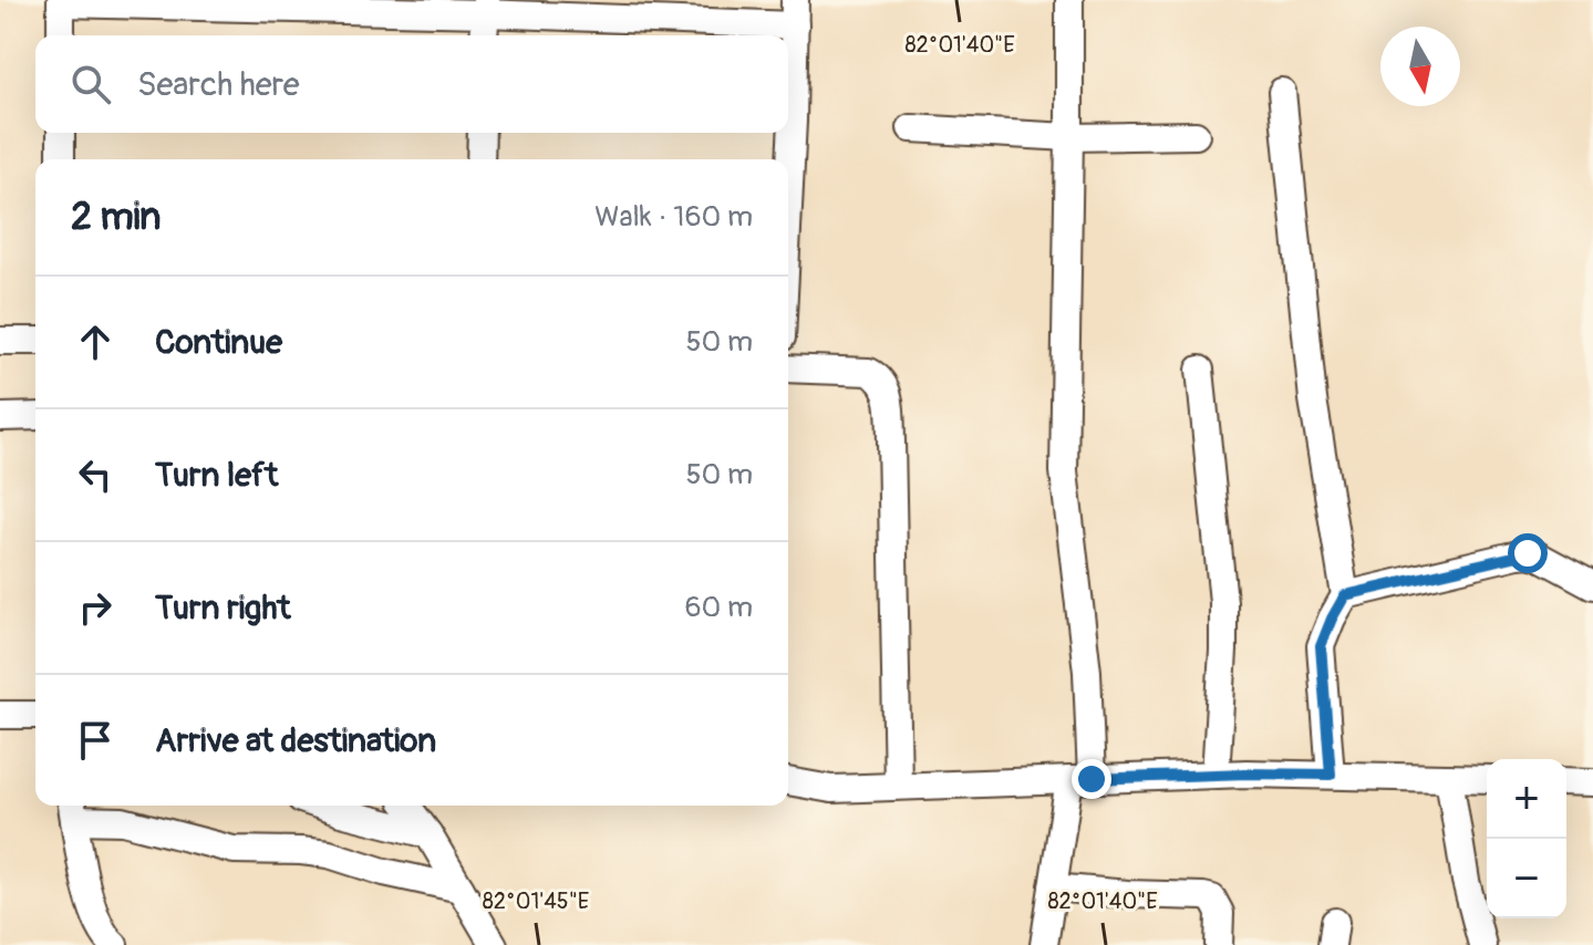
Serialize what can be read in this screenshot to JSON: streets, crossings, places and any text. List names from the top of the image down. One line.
{"north":"bottom","page":{"search":"Search here","heading":["2 min","Walk · 160 m"],"list":[["Continue","50 m"],["Turn left","50 m"],["Turn right","60 m"],"Arrive at destination"],"map_buttons":["+","−"]},"coordinates":["82°01'40\"E","82°01'45\"E"]}
